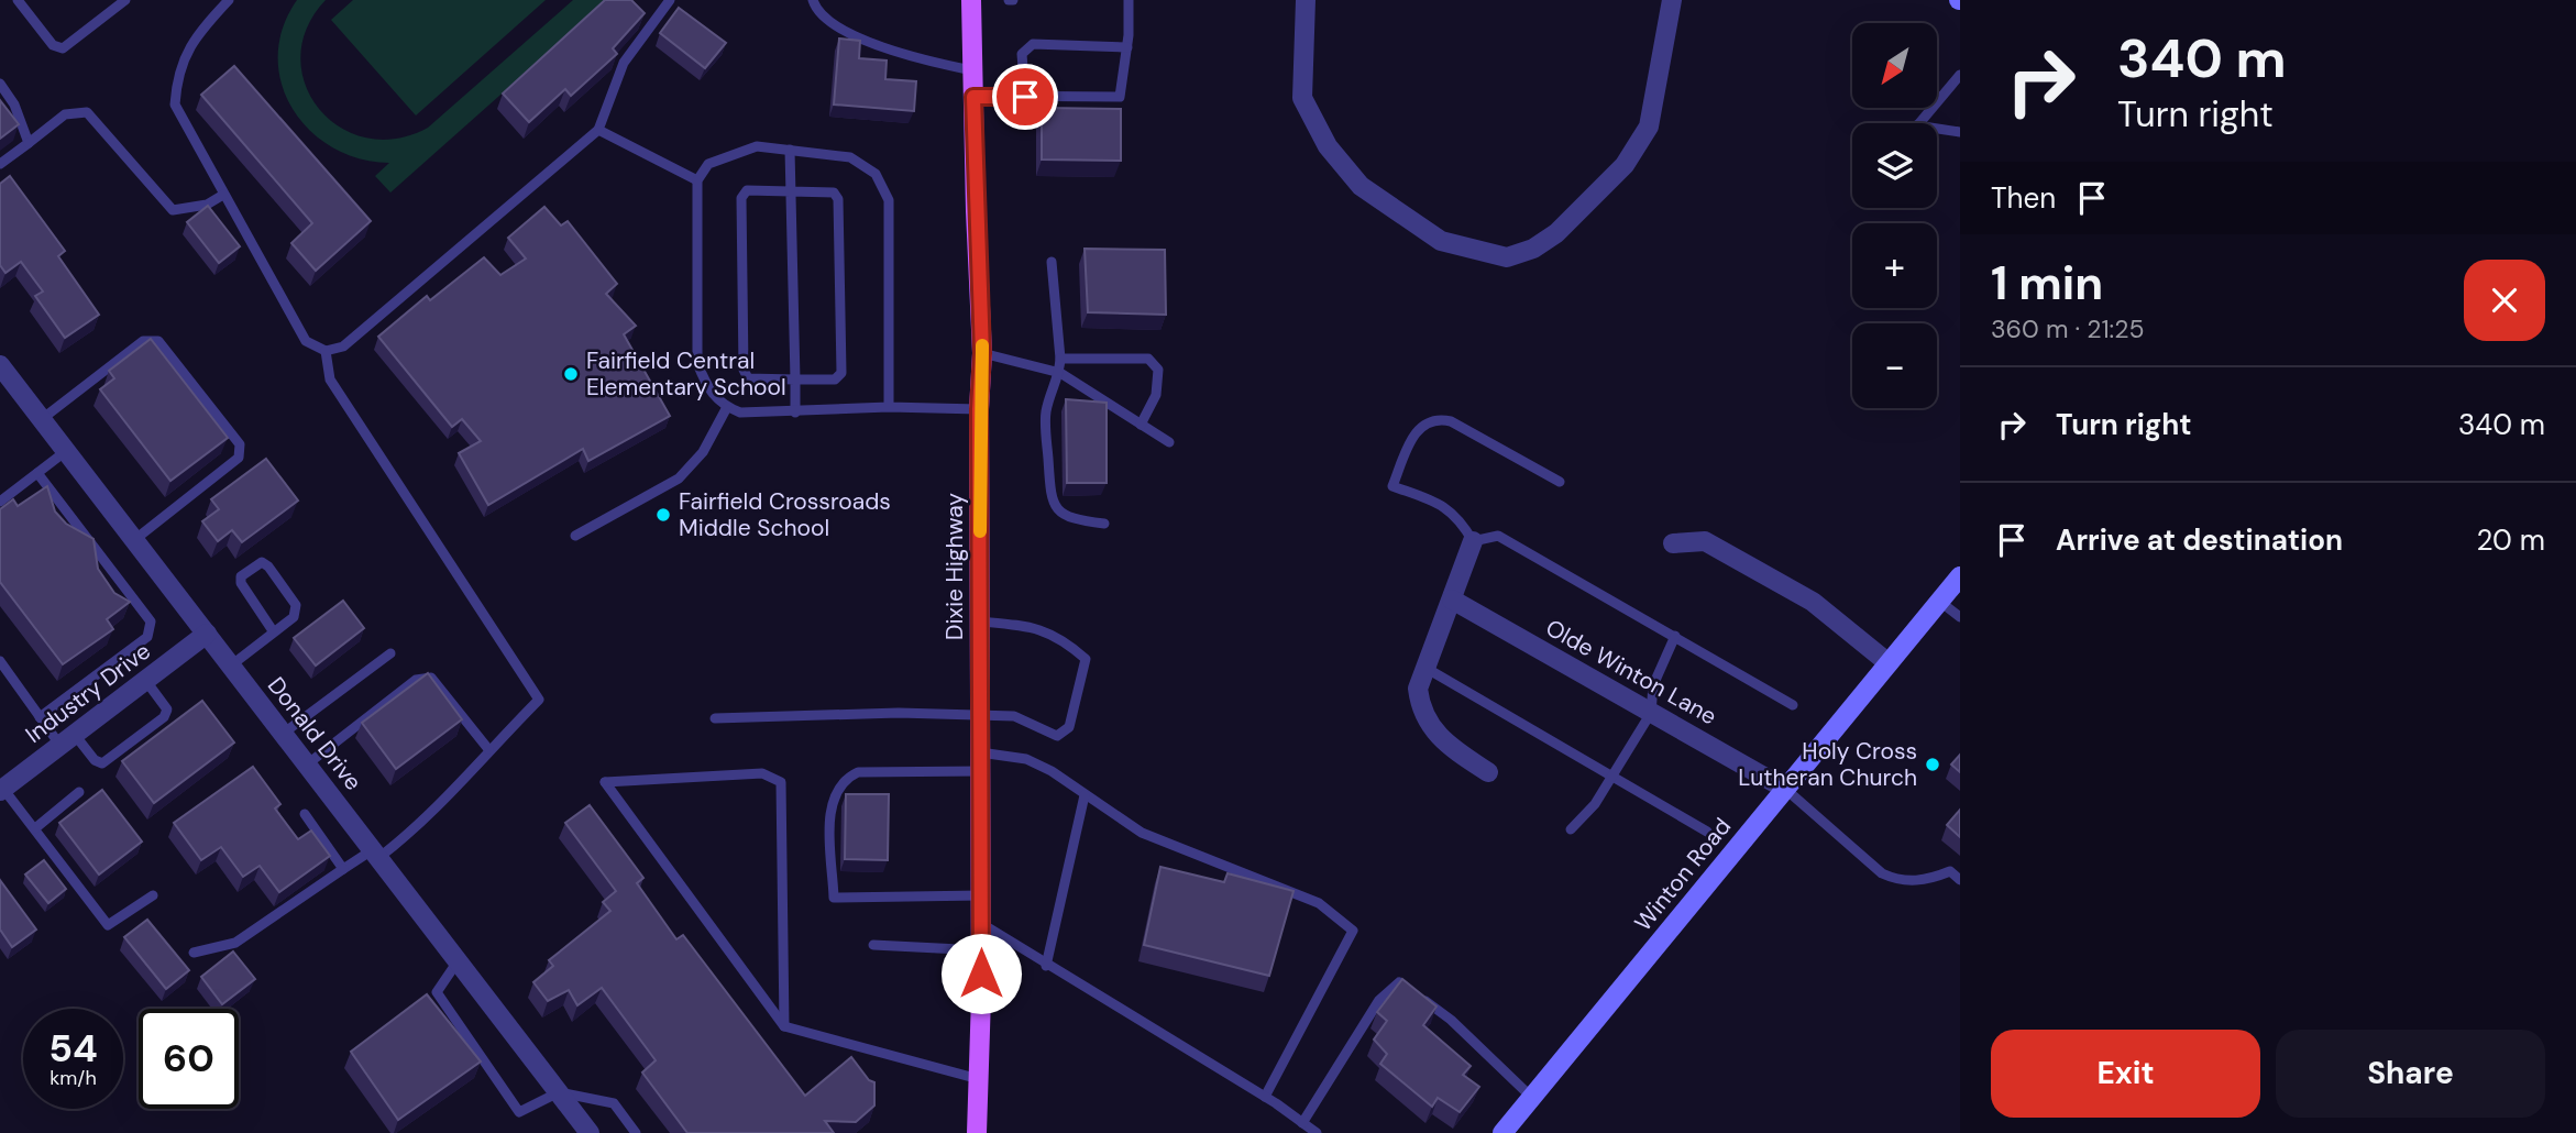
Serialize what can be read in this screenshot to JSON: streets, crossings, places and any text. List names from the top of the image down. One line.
{"streets":{"main road":["Dixie Highway"],"street":["Olde Winton Lane","Industry Drive","Donald Drive","Winton Road"]},"crossings":[["Olde Winton Lane","Winton Road"],["Industry Drive","Donald Drive"]],"places":["Fairfield Central Elementary School","Fairfield Crossroads Middle School","Holy Cross Lutheran Church"],"north":"bottom left","page":{"turn":["340 m","Turn right"],"map_buttons":["+","−"],"then":"Then","heading":["1 min","360 m · 21:25"],"list":[{"name":"Turn right","value":"340 m"},{"name":"Arrive at destination","value":"20 m"}],"speed":"54 km/h","limit":"60","buttons":["Exit","Share"]}}
